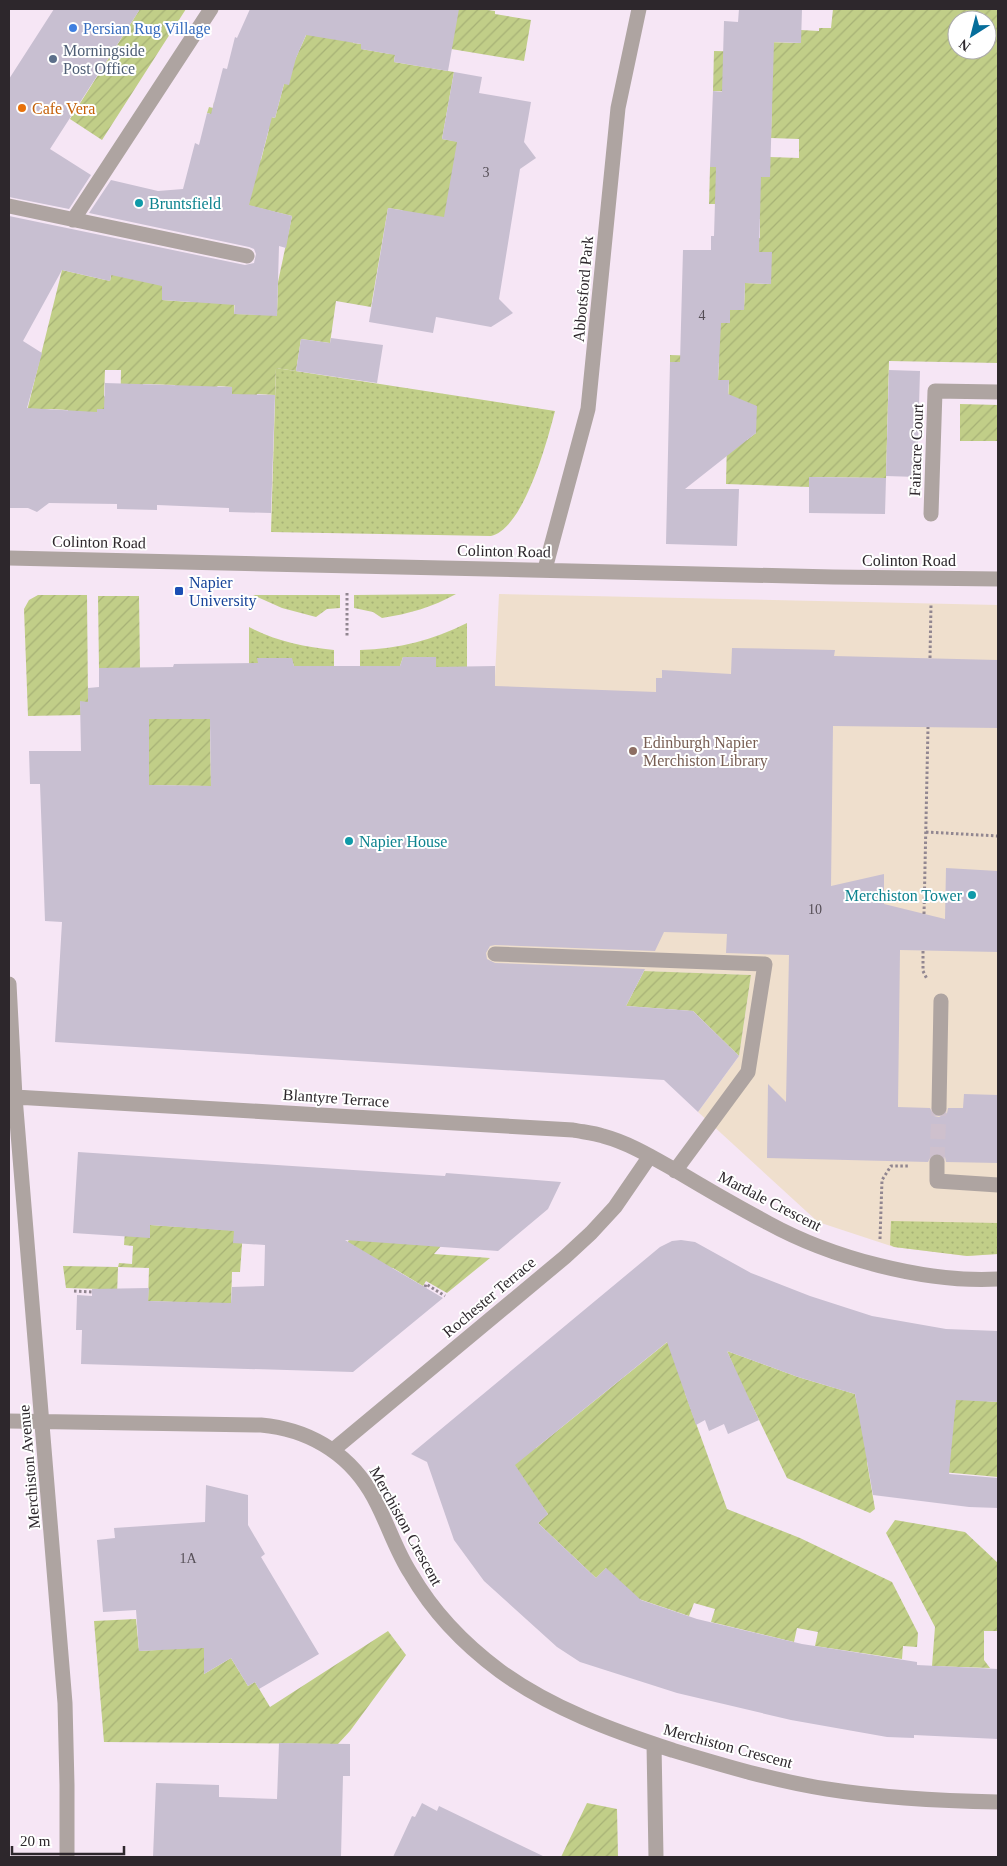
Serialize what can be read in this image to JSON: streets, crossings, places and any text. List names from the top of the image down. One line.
{"streets":{"street":["Abbotsford Park","Fairacre Court","Colinton Road","Blantyre Terrace","Mardale Crescent","Rochester Terrace","Merchiston Avenue","Merchiston Crescent"]},"crossings":[["Abbotsford Park","Colinton Road"],["Blantyre Terrace","Mardale Crescent"],["Blantyre Terrace","Rochester Terrace"],["Blantyre Terrace","Merchiston Avenue"],["Mardale Crescent","Rochester Terrace"],["Rochester Terrace","Merchiston Crescent"],["Merchiston Avenue","Merchiston Crescent"]],"places":{"other":["Persian Rug Village","Morningside Post Office","Cafe Vera","Bruntsfield","Edinburgh Napier Merchiston Library","Napier House","Merchiston Tower"],"transit":["Napier University"]},"house_numbers":["3","4","10","1A"],"scale_bar":"20 m","north":"bottom left"}
